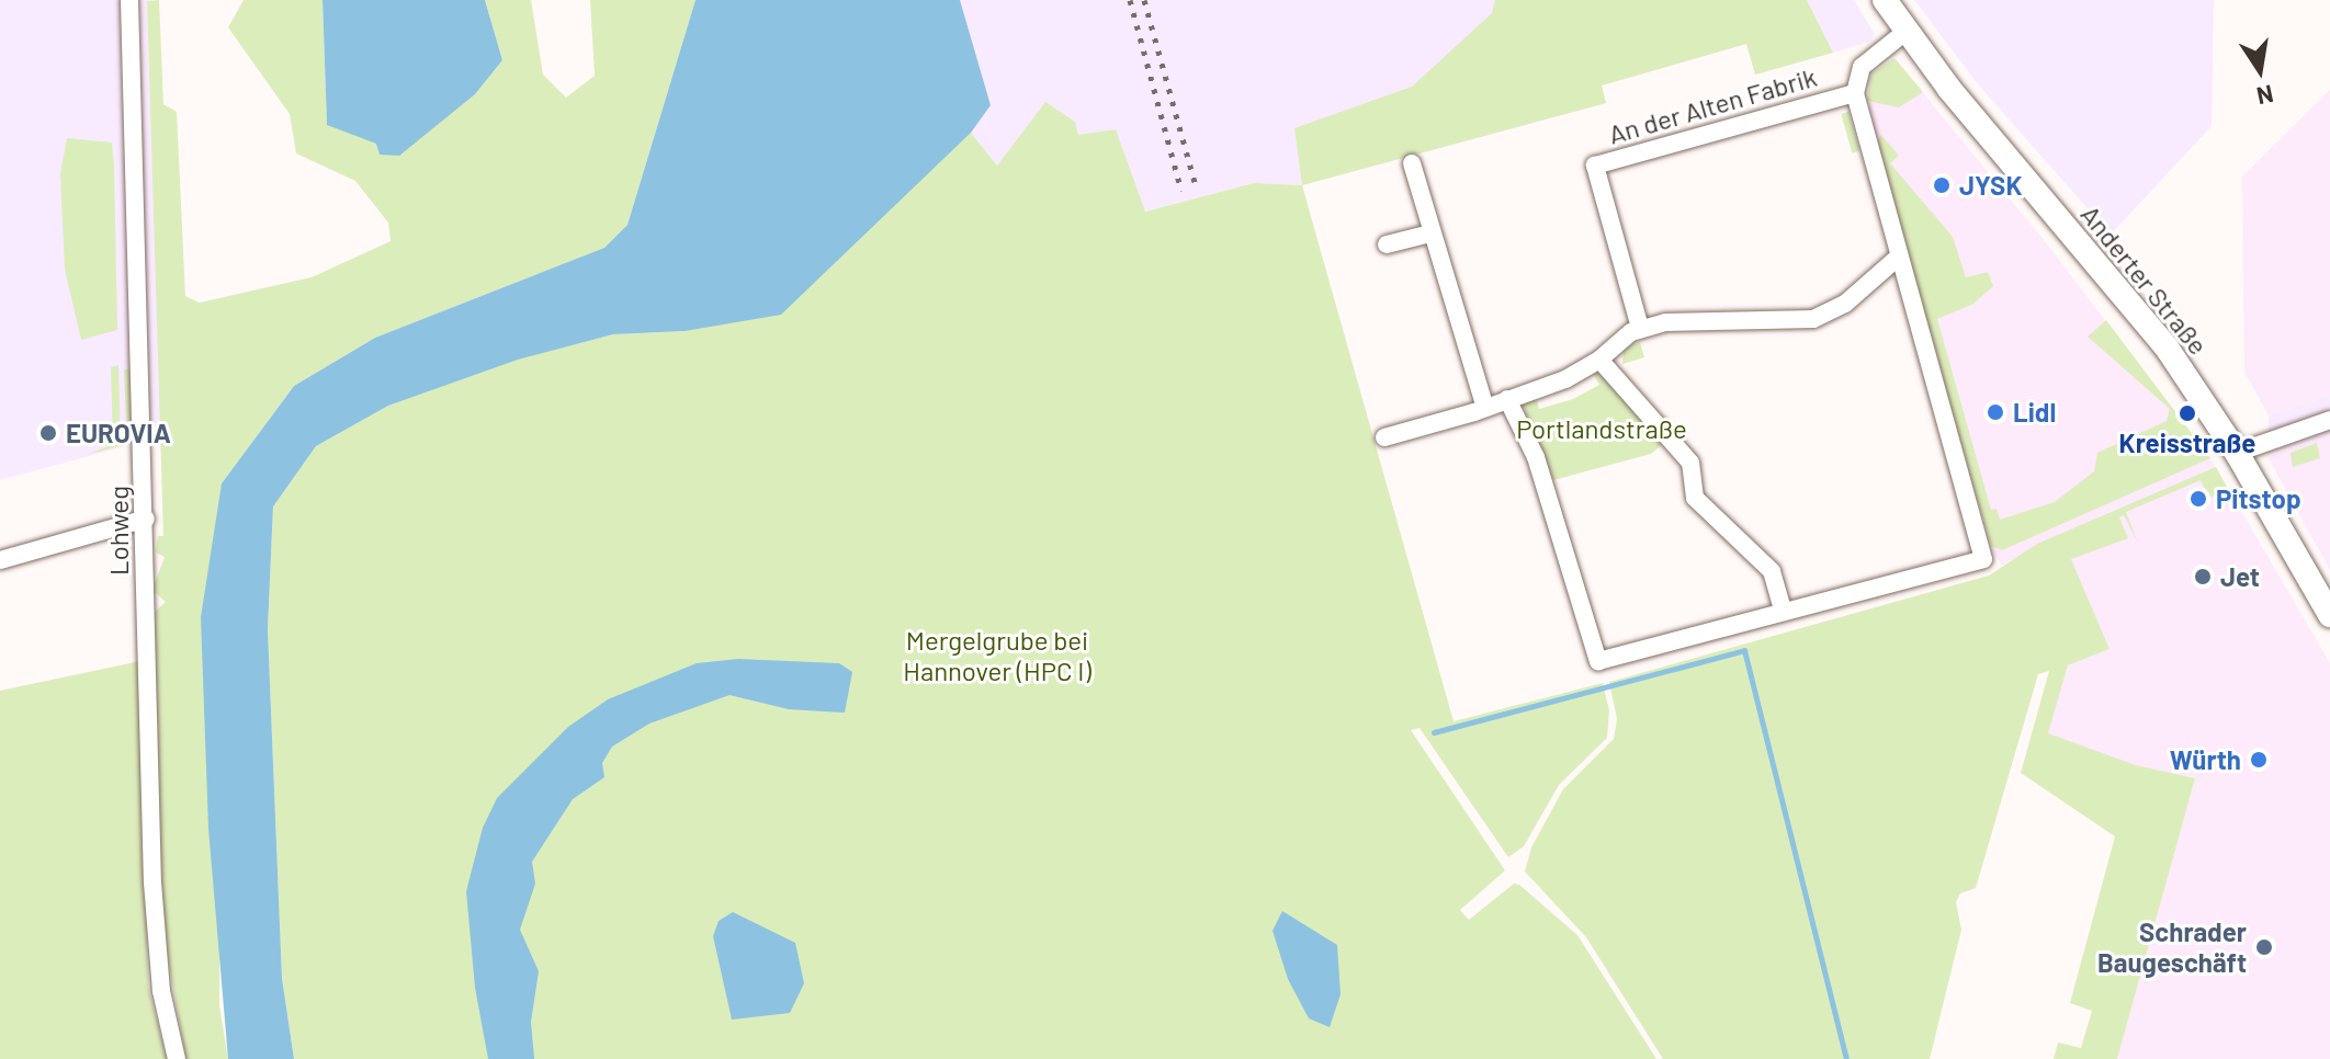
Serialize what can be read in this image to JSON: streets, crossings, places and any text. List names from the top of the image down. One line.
{"streets":{"main road":["Anderter Straße"],"street":["An der Alten Fabrik","Lohweg"]},"parks":["Portlandstraße","Mergelgrube bei Hannover (HPC I)"],"places":["JYSK","Lidl","Kreisstraße","EUROVIA","Pitstop","Jet","Würth","Schrader Baugeschäft"],"north":"bottom"}
